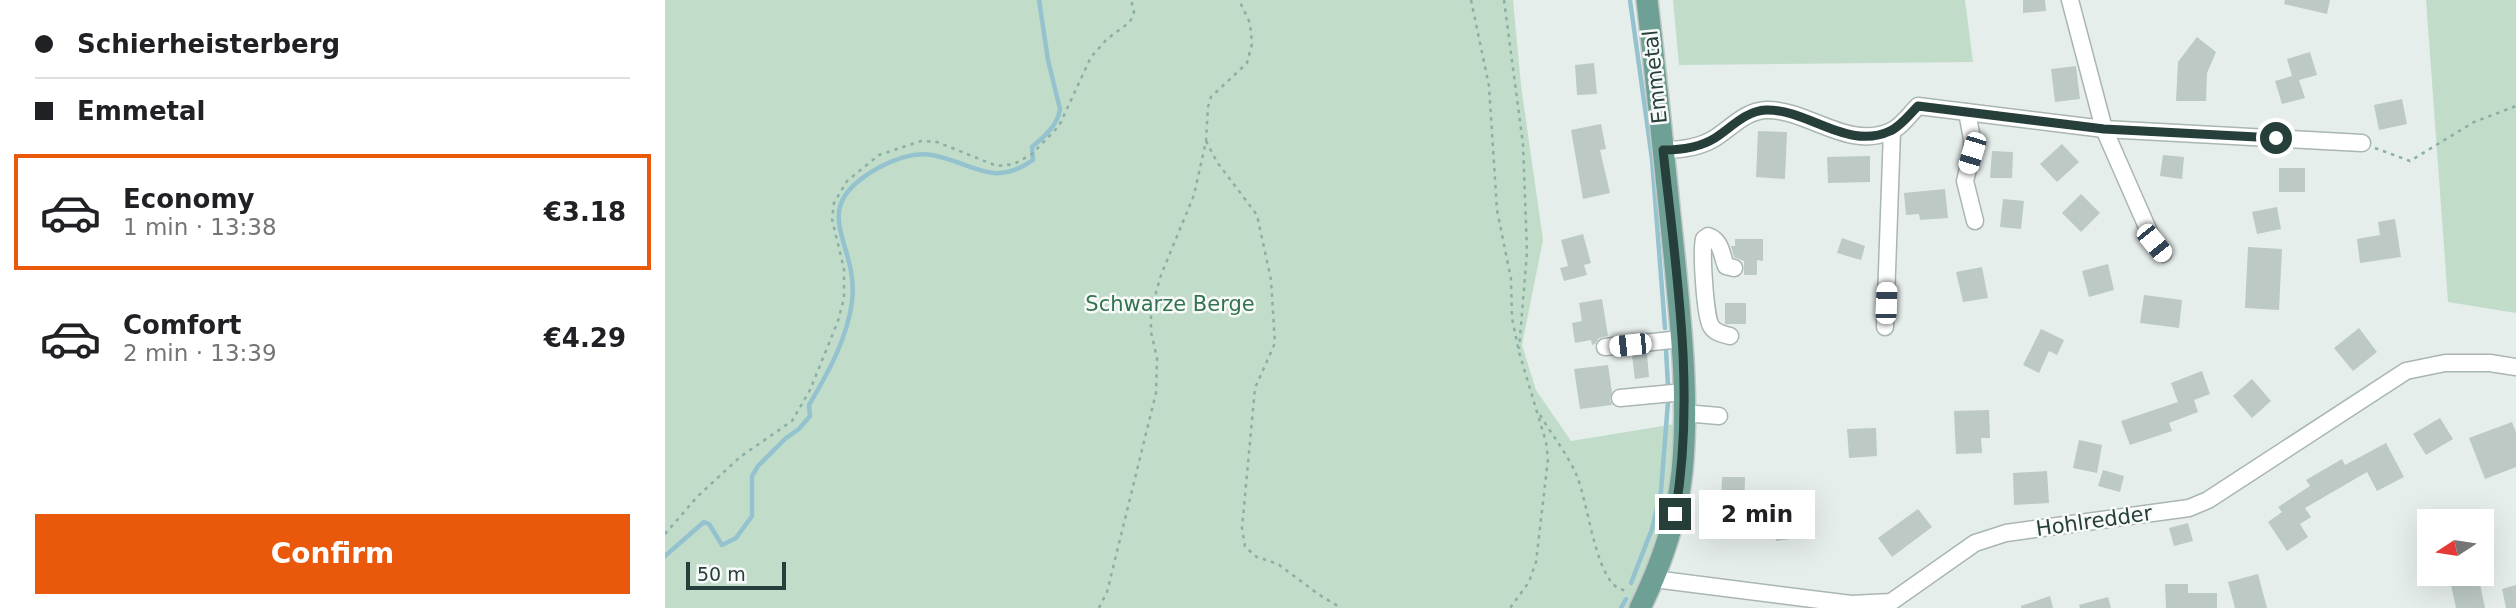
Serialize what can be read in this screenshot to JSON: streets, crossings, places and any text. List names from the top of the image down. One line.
{"streets":{"main road":["Emmetal"],"street":["Hohlredder"]},"crossings":[["Emmetal","Hohlredder"]],"parks":["Schwarze Berge"],"scale_bar":"50 m","north":"left","page":{"banner":["Schierheisterberg","Emmetal"],"list":[{"name":"Economy","note":"1 min · 13:38","value":"€3.18"},{"name":"Comfort","note":"2 min · 13:39","value":"€4.29"}],"bubble":"2 min","buttons":"Confirm","scale":"50 m"}}
